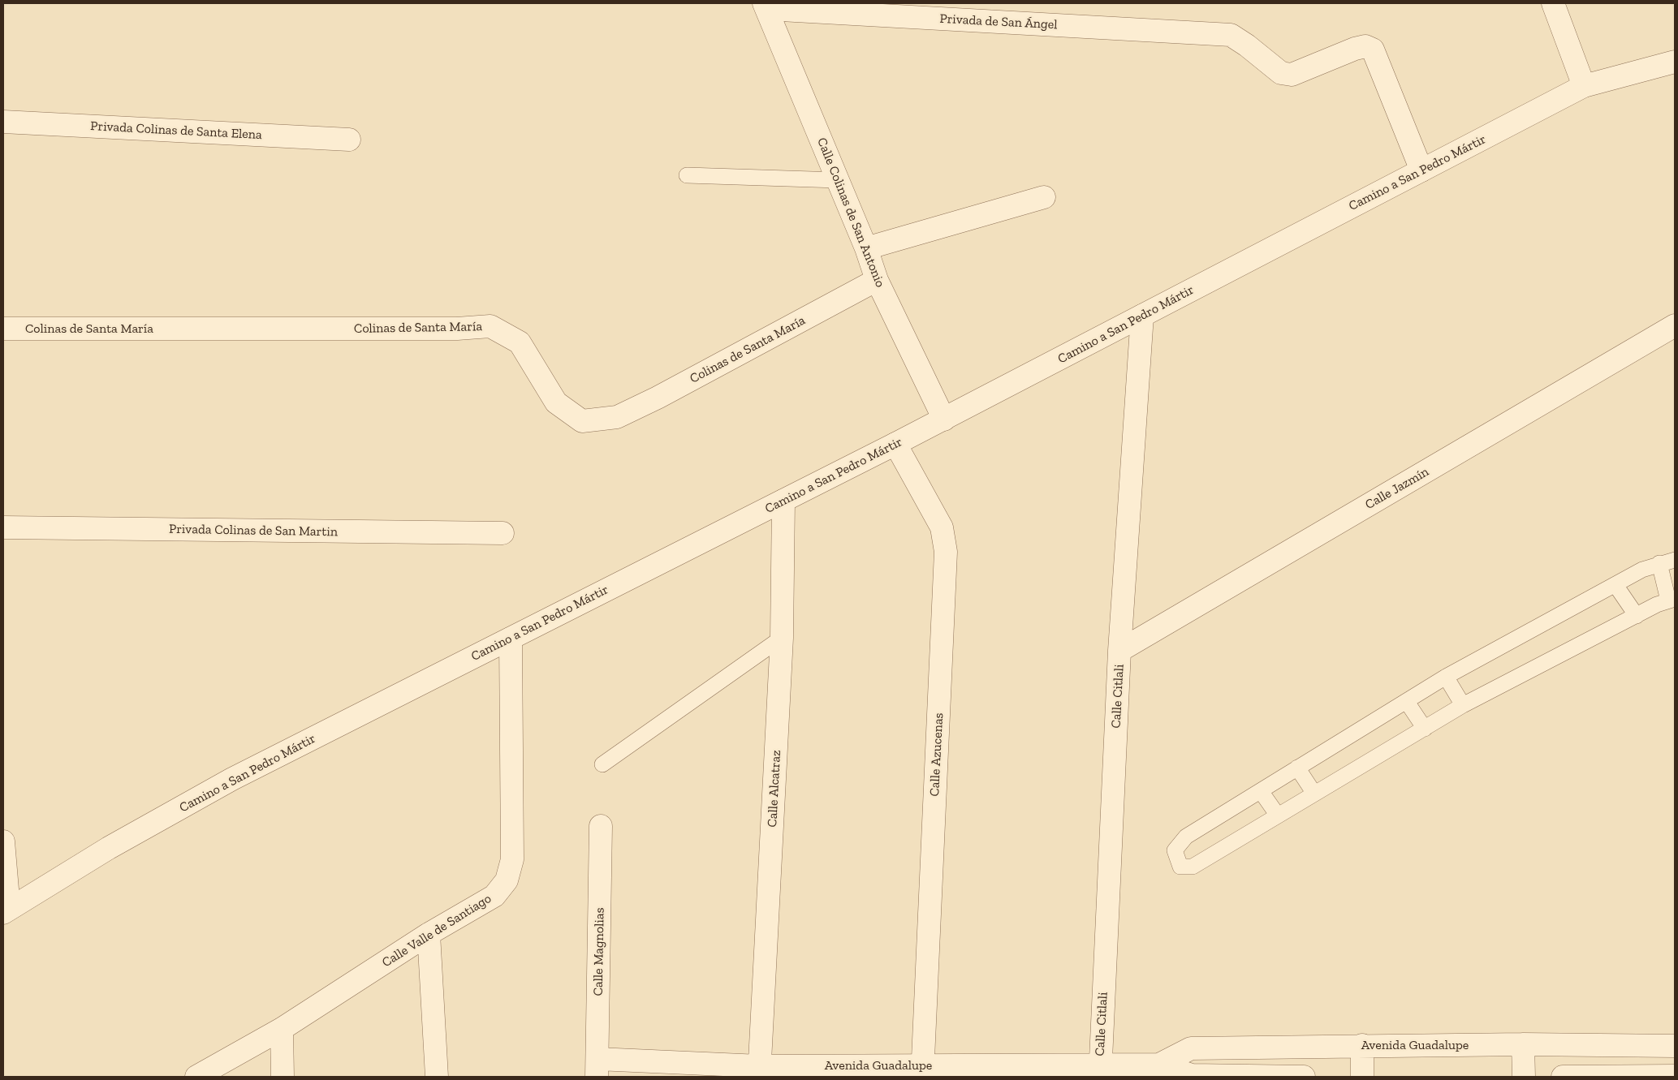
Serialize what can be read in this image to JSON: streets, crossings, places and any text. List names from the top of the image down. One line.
{"streets":{"street":["Privada de San Ángel","Privada Colinas de Santa Elena","Camino a San Pedro Mártir","Calle Colinas de San Antonio","Colinas de Santa María","Calle Jazmín","Privada Colinas de San Martin","Calle Citlali","Calle Azucenas","Calle Alcatraz","Calle Valle de Santiago","Calle Magnolias","Avenida Guadalupe"]},"crossings":[["Privada de San Ángel","Camino a San Pedro Mártir"],["Privada de San Ángel","Calle Colinas de San Antonio"],["Camino a San Pedro Mártir","Calle Colinas de San Antonio"],["Camino a San Pedro Mártir","Calle Citlali"],["Camino a San Pedro Mártir","Calle Azucenas"],["Camino a San Pedro Mártir","Calle Alcatraz"],["Camino a San Pedro Mártir","Calle Valle de Santiago"],["Calle Colinas de San Antonio","Colinas de Santa María"],["Calle Jazmín","Calle Citlali"],["Calle Citlali","Avenida Guadalupe"],["Calle Azucenas","Avenida Guadalupe"],["Calle Alcatraz","Avenida Guadalupe"],["Calle Magnolias","Avenida Guadalupe"]]}
